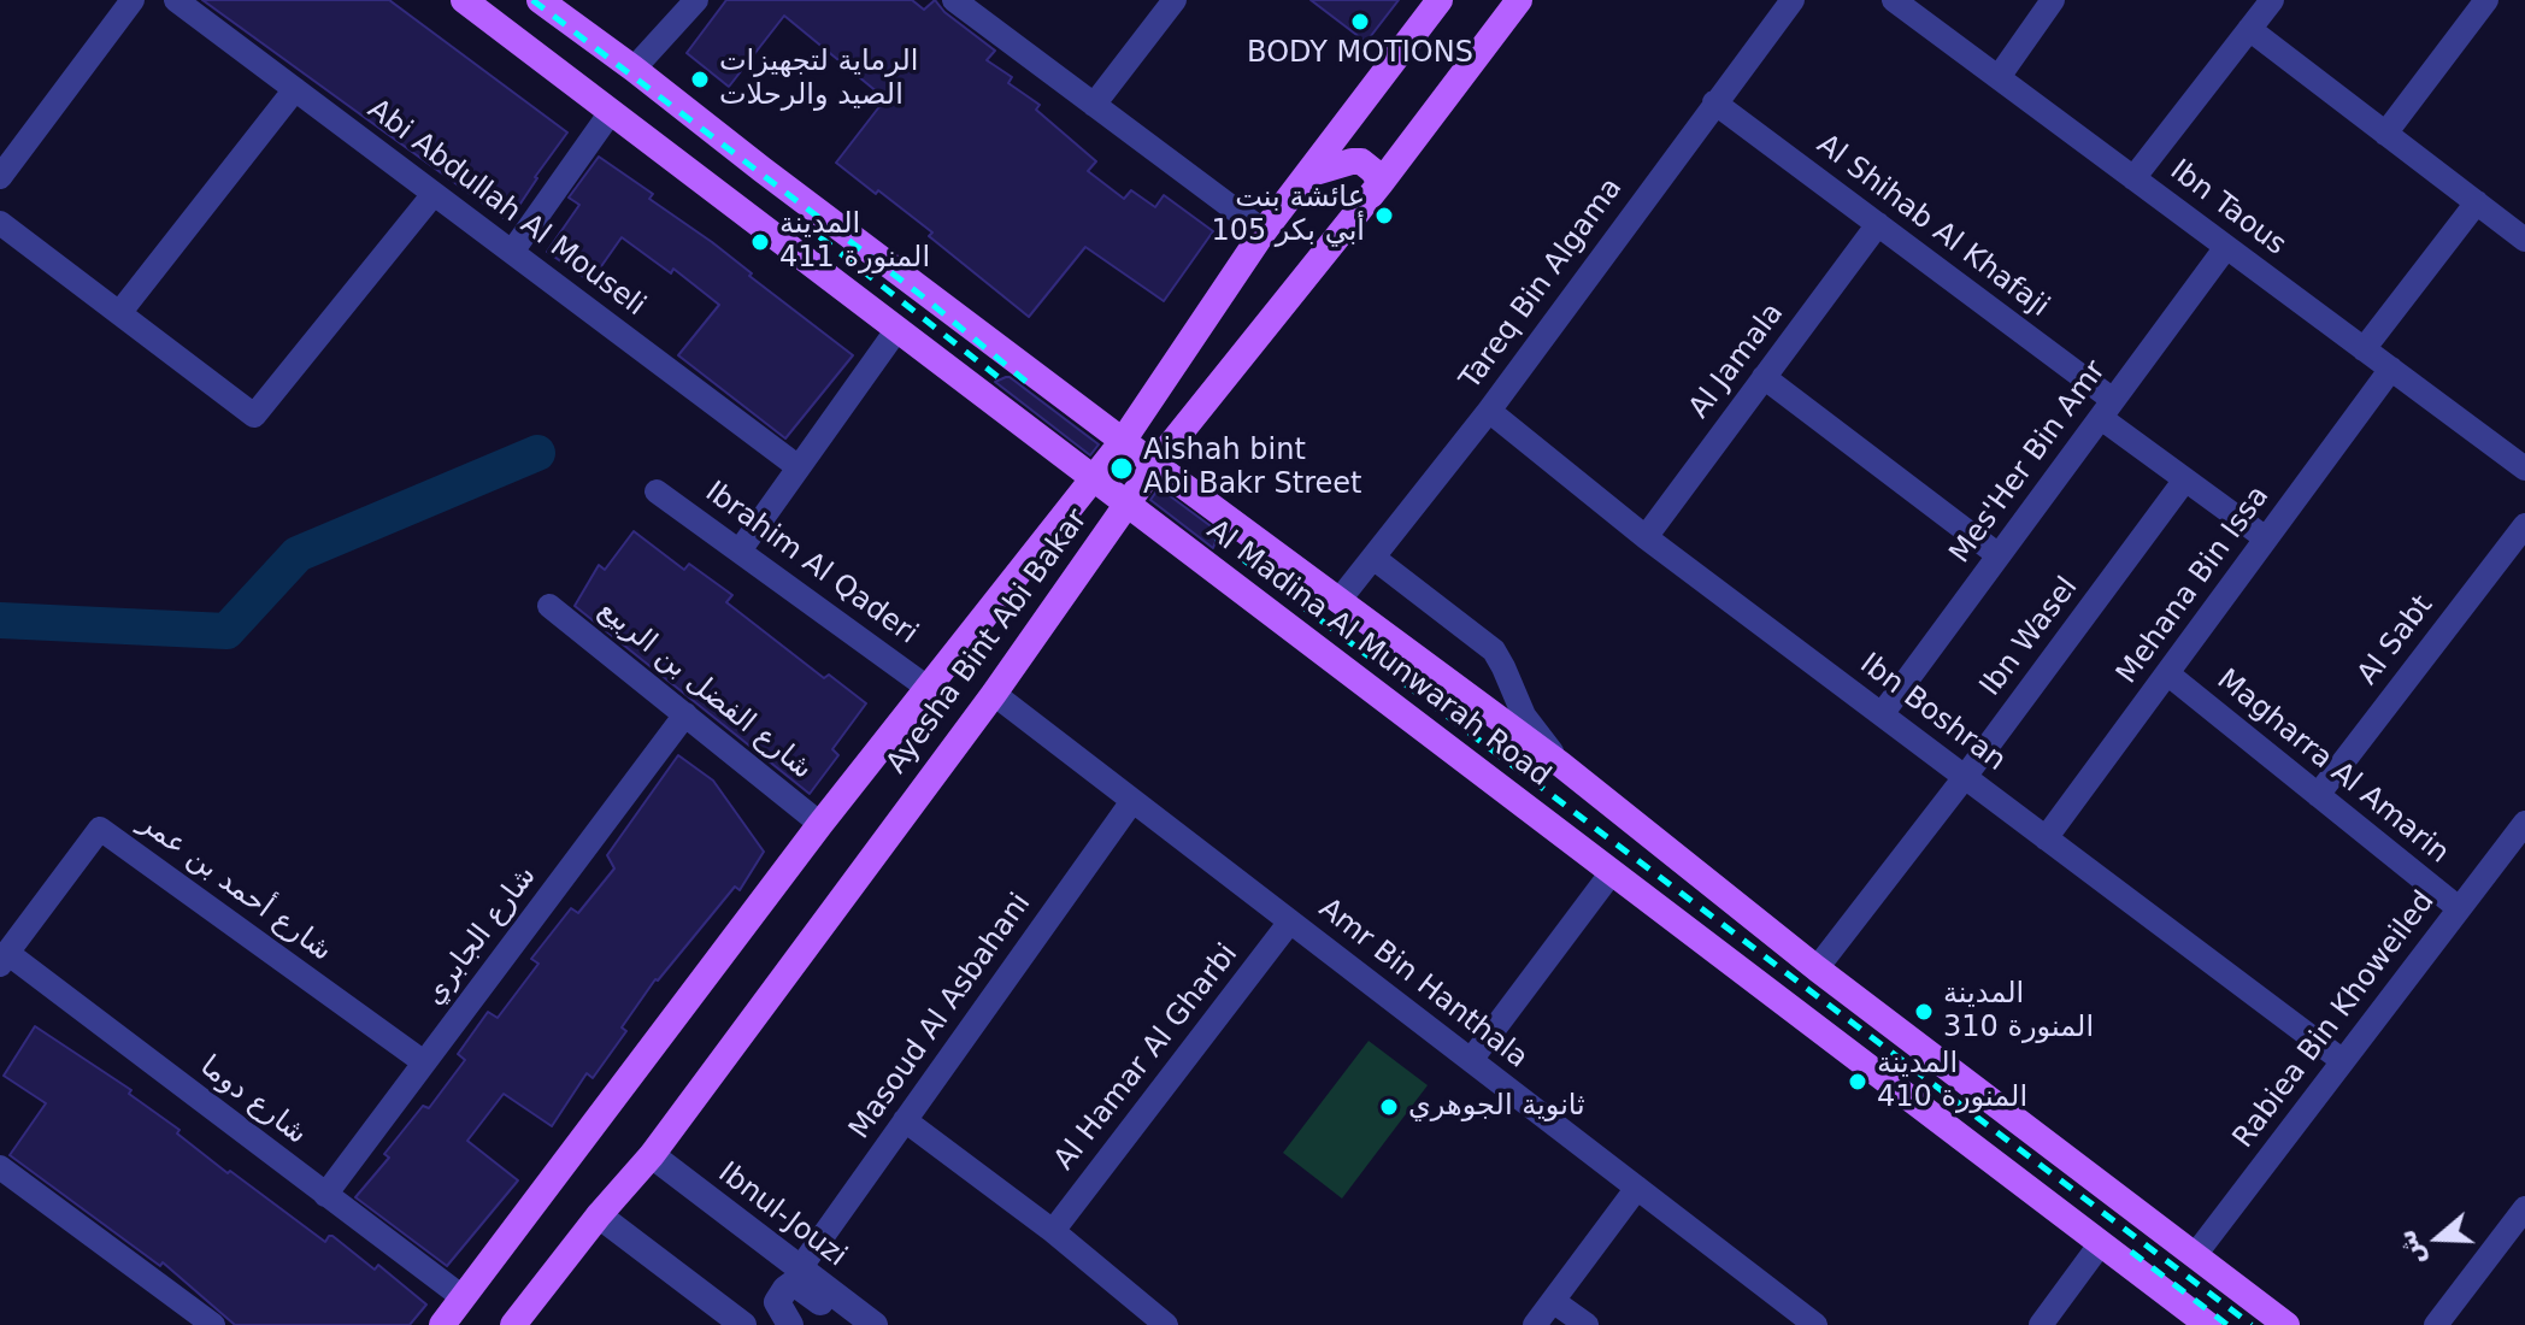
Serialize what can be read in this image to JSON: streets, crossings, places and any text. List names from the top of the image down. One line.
{"streets":{"main road":["Ayesha Bint Abi Bakar","Al Madina Al Munwarah Road"],"street":["Abi Abdullah Al Mouseli","Ibn Taous","Al Shihab Al Khafaji","Tareq Bin Algama","Al Jamala","Mes'Her Bin Amr","Ibrahim Al Qaderi","Mehana Bin Issa","Ibn Wasel","Al Sabt","شارع الفضل بن الربيع","Ibn Boshran","Magharra Al Amarin","شارع أحمد بن عمر","شارع الجابري","Amr Bin Hanthala","Masoud Al Asbahani","Rabiea Bin Khoweiled","Al Hamar Al Gharbi","شارع دوما","Ibnul-Jouzi"]},"crossings":[["Ibn Taous","Mes'Her Bin Amr"],["Ibn Taous","Mehana Bin Issa"],["Al Shihab Al Khafaji","Tareq Bin Algama"],["Al Shihab Al Khafaji","Al Jamala"],["Al Shihab Al Khafaji","Mes'Her Bin Amr"],["Al Shihab Al Khafaji","Mehana Bin Issa"],["Al Shihab Al Khafaji","Ibn Wasel"],["Tareq Bin Algama","Al Madina Al Munwarah Road"],["Tareq Bin Algama","Ibn Boshran"],["Al Jamala","Ibn Boshran"],["Mes'Her Bin Amr","Ibn Boshran"],["Ibrahim Al Qaderi","Ayesha Bint Abi Bakar"],["Mehana Bin Issa","Ibn Boshran"],["Mehana Bin Issa","Magharra Al Amarin"],["Ibn Wasel","Al Madina Al Munwarah Road"],["Ibn Wasel","Ibn Boshran"],["Al Sabt","Magharra Al Amarin"],["Ayesha Bint Abi Bakar","Al Madina Al Munwarah Road"],["Ayesha Bint Abi Bakar","شارع الفضل بن الربيع"],["Ayesha Bint Abi Bakar","Amr Bin Hanthala"],["Ayesha Bint Abi Bakar","شارع دوما"],["Ayesha Bint Abi Bakar","Ibnul-Jouzi"],["Al Madina Al Munwarah Road","Rabiea Bin Khoweiled"],["شارع الفضل بن الربيع","شارع الجابري"],["Ibn Boshran","Rabiea Bin Khoweiled"],["Magharra Al Amarin","Rabiea Bin Khoweiled"],["شارع أحمد بن عمر","شارع الجابري"],["شارع أحمد بن عمر","شارع دوما"],["شارع الجابري","شارع دوما"],["Amr Bin Hanthala","Masoud Al Asbahani"],["Amr Bin Hanthala","Al Hamar Al Gharbi"],["Masoud Al Asbahani","Ibnul-Jouzi"]],"places":["BODY MOTIONS","الرماية لتجهيزات الصيد والرحلات","عائشة بنت أبي بكر 105","المدينة المنورة 411","Aishah bint Abi Bakr Street","المدينة المنورة 310","المدينة المنورة 410","ثانوية الجوهري"],"north":"left"}
